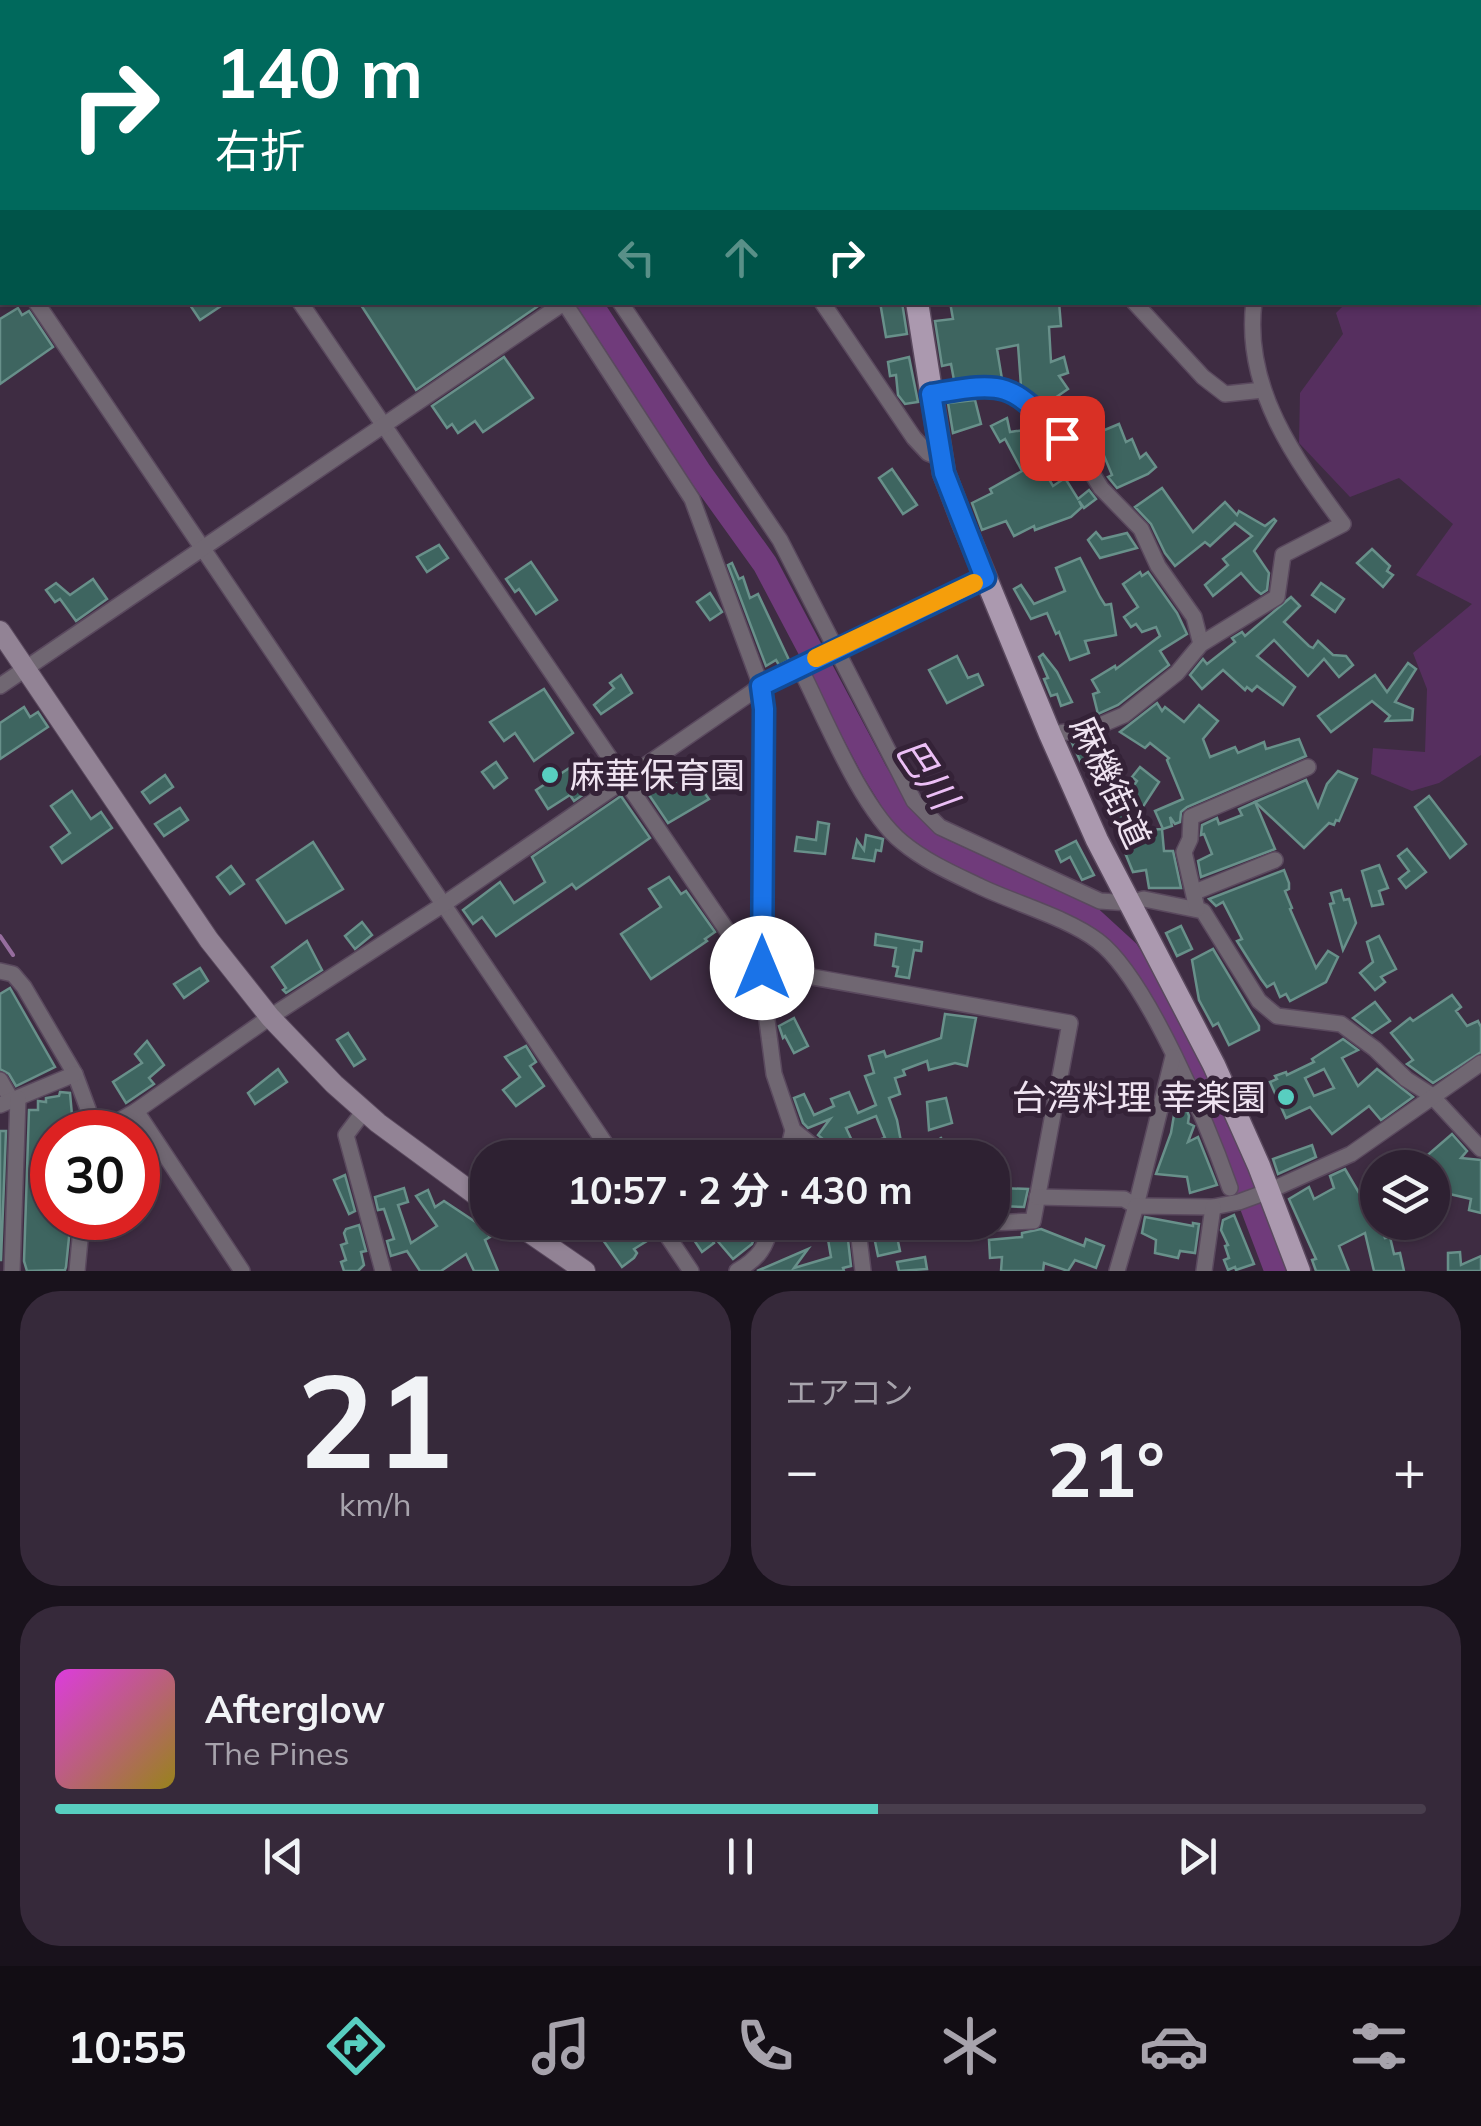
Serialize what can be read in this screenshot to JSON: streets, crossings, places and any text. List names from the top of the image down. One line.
{"streets":{"main road":["麻機街道"]},"water":["巴川"],"places":["麻華保育園","台湾料理 幸楽園"],"page":{"turn":["140 m","右折"],"limit":"30","trip":"10:57 · 2 分 · 430 m","tile":[["21","km/h"],"エアコン"],"heat":["−","21°","+"],"song":["Afterglow","The Pines"],"tabs":"10:55"}}
